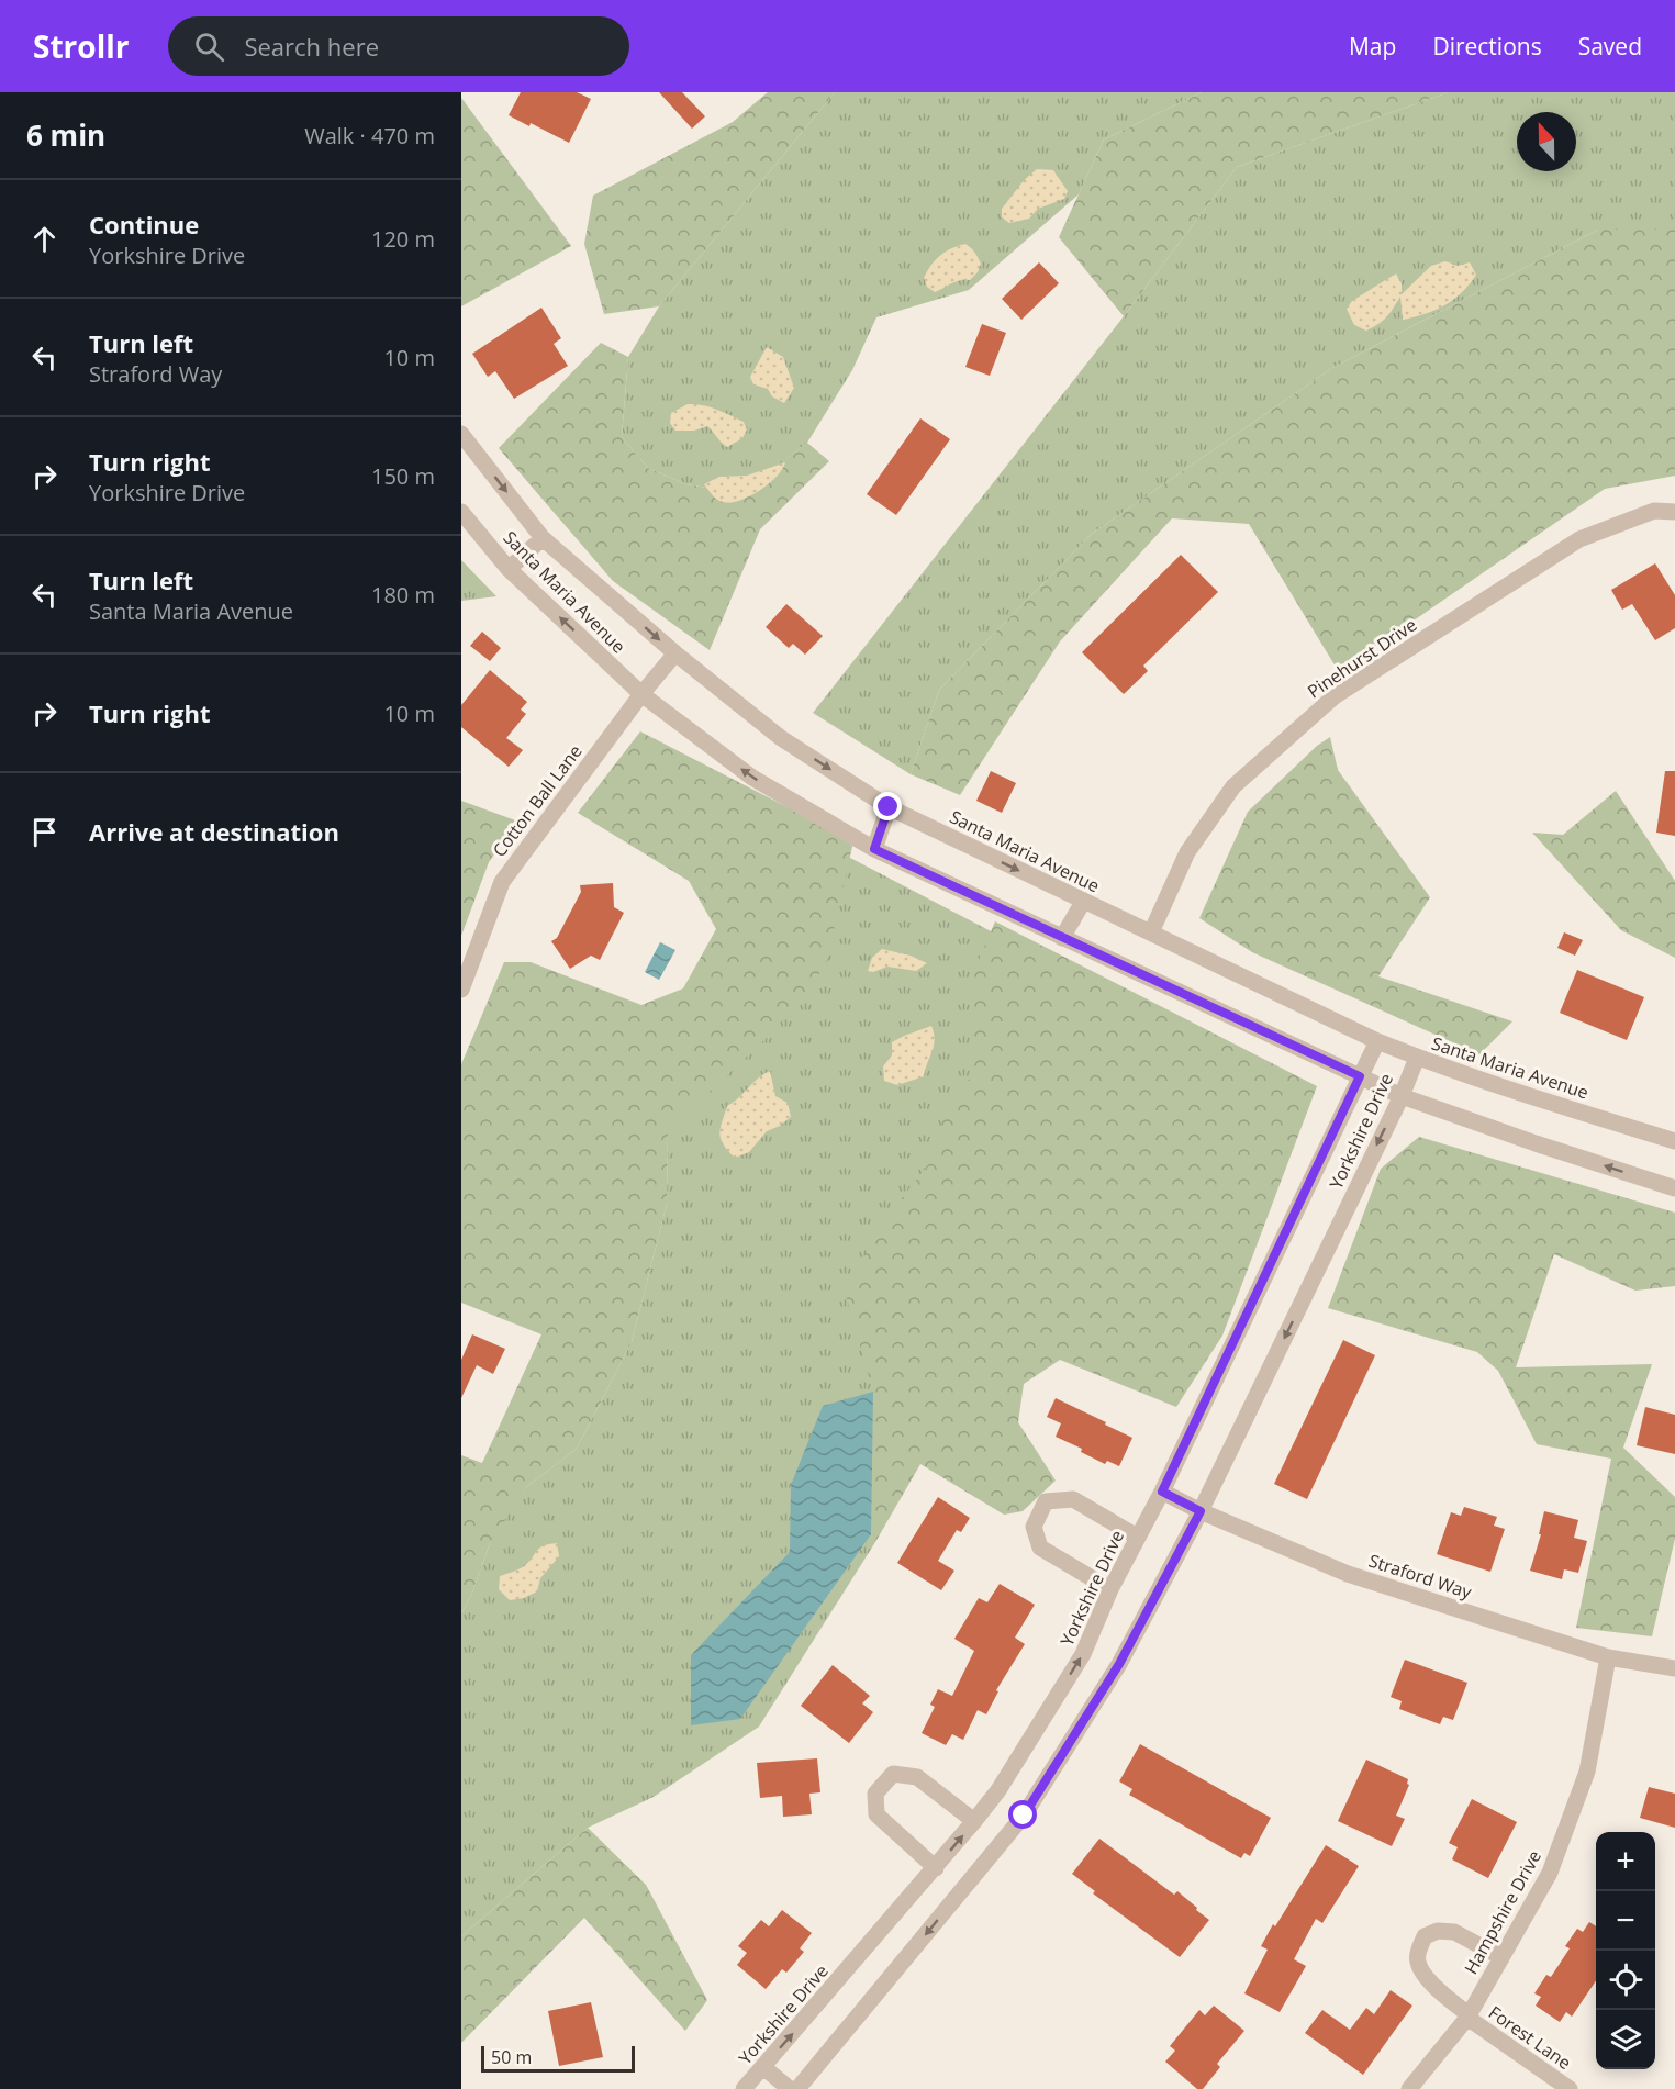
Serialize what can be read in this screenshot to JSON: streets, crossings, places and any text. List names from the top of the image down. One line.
{"streets":{"street":["Santa Maria Avenue","Pinehurst Drive","Cotton Ball Lane","Yorkshire Drive","Straford Way","Hampshire Drive","Forest Lane"]},"crossings":[["Santa Maria Avenue","Pinehurst Drive"],["Santa Maria Avenue","Cotton Ball Lane"],["Santa Maria Avenue","Yorkshire Drive"],["Yorkshire Drive","Straford Way"],["Straford Way","Hampshire Drive"],["Hampshire Drive","Forest Lane"]],"scale_bar":"50 m","north":"top","page":{"header":"Strollr","search":"Search here","nav":["Map","Directions","Saved"],"heading":["6 min","Walk · 470 m"],"list":[["Continue","Yorkshire Drive","120 m"],["Turn left","Straford Way","10 m"],["Turn right","Yorkshire Drive","150 m"],["Turn left","Santa Maria Avenue","180 m"],["Turn right","10 m"],"Arrive at destination"],"map_buttons":["+","−"],"scale":"50 m"}}
